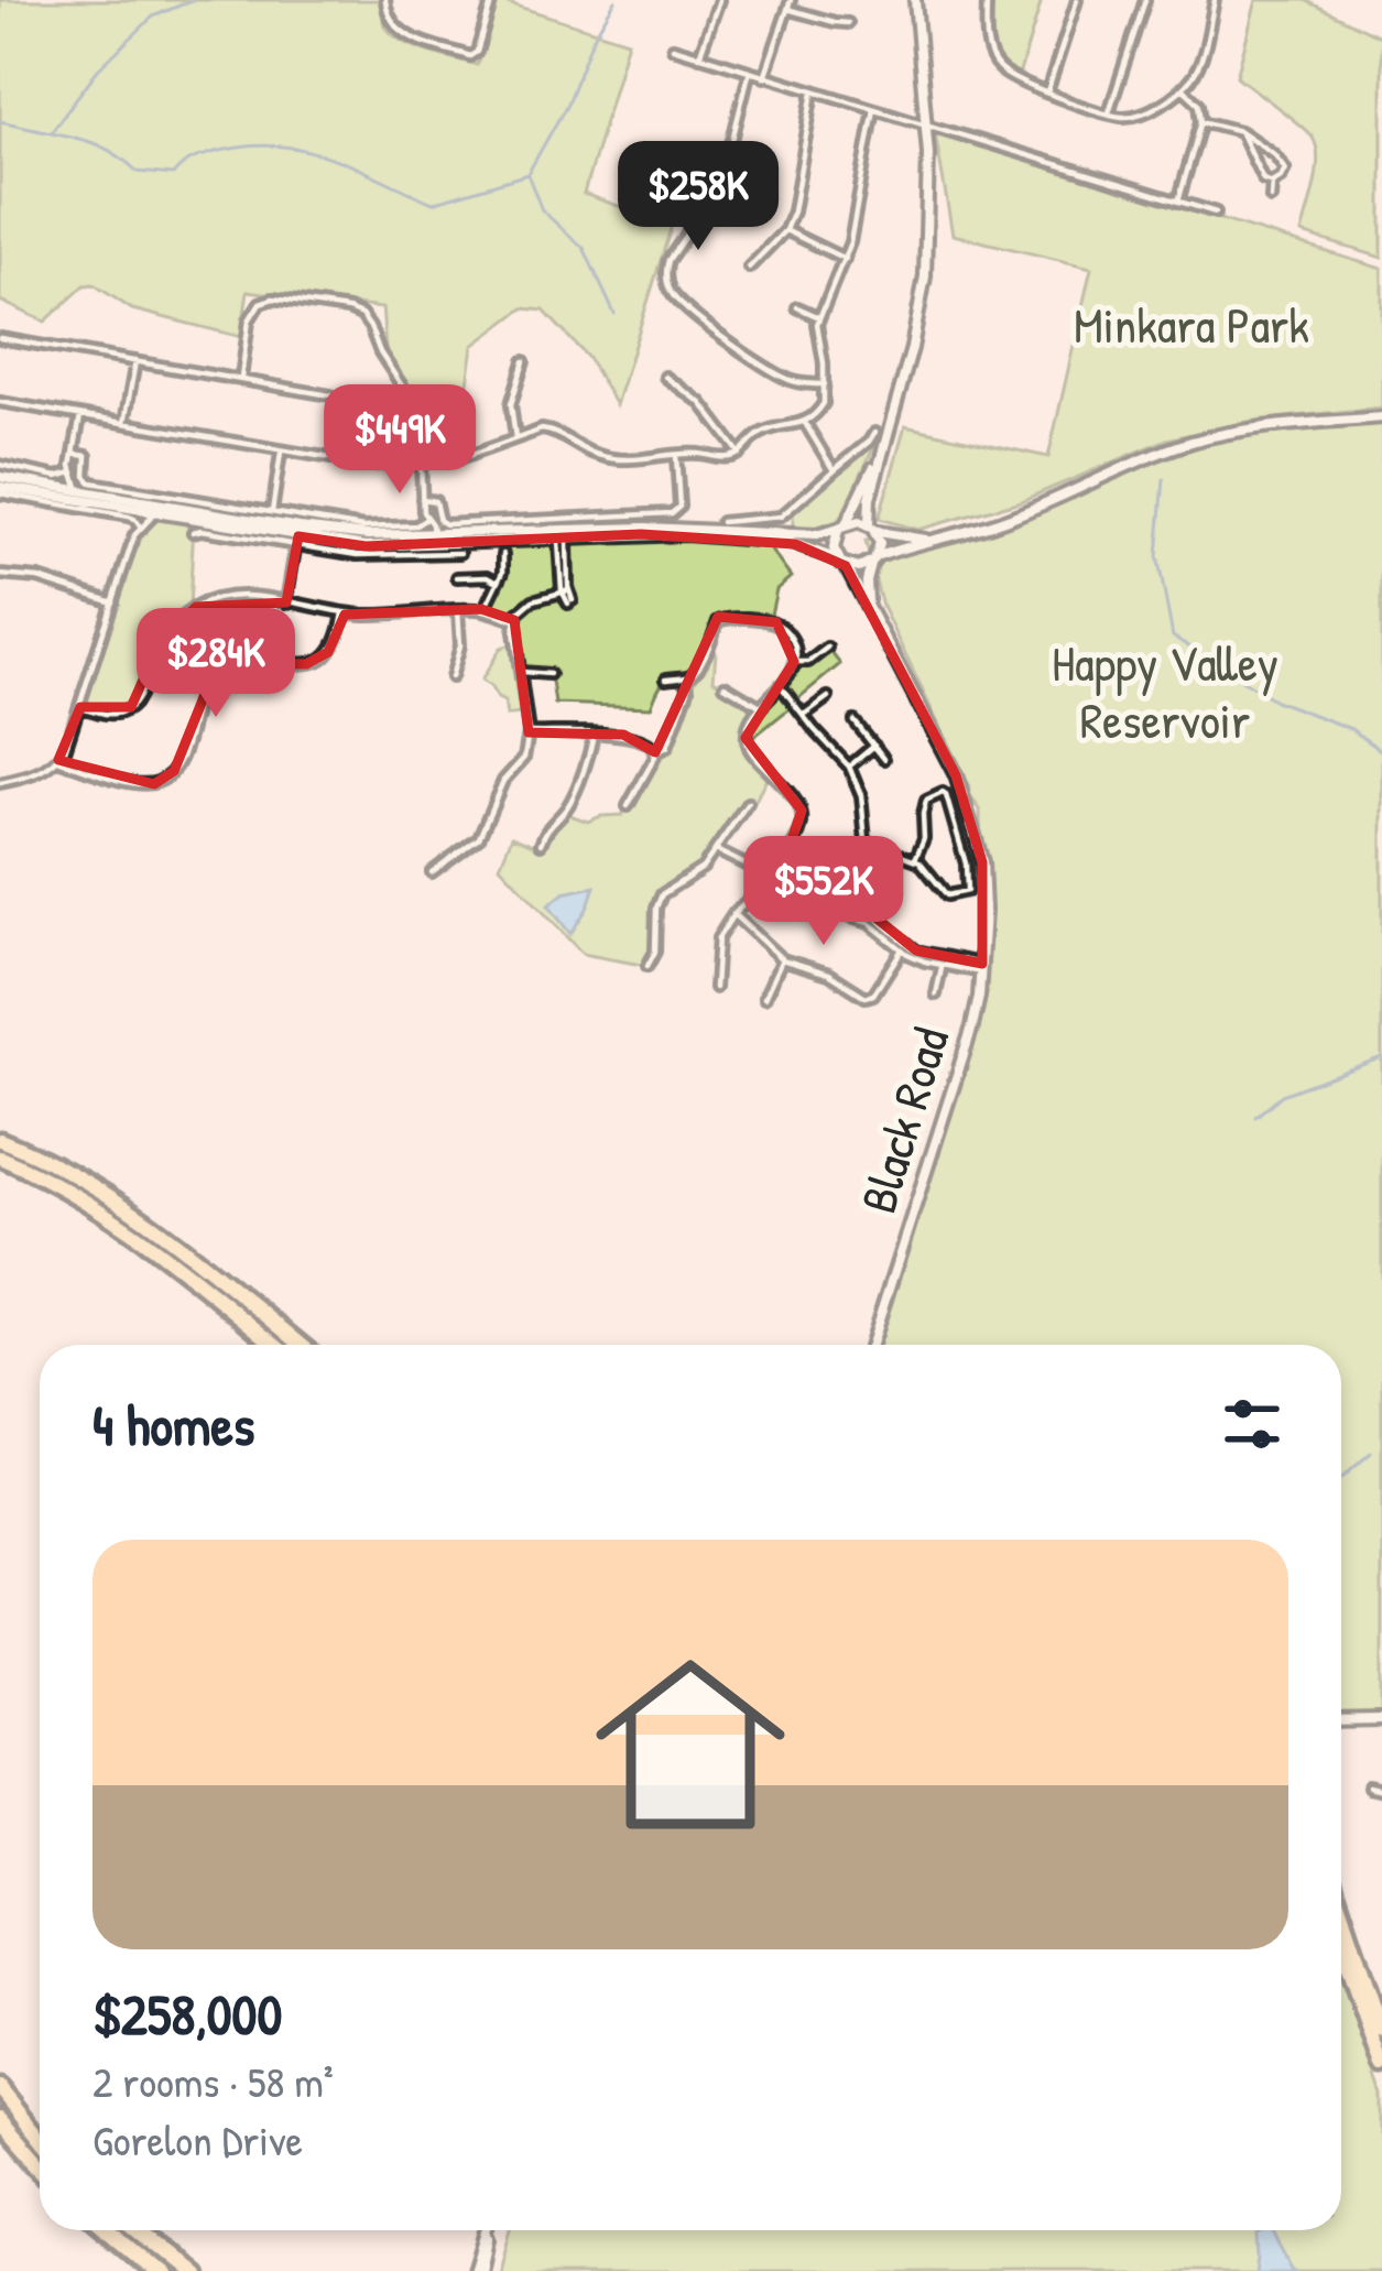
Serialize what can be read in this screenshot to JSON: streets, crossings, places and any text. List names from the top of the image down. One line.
{"streets":{"main road":["Black Road"]},"parks":["Minkara Park","Happy Valley Reservoir"],"page":{"price":["$258K","$449K","$284K","$552K"],"heading":"4 homes","list":[{"name":"$258,000","note":"2 rooms · 58 m² · Gorelon Drive"}]}}
